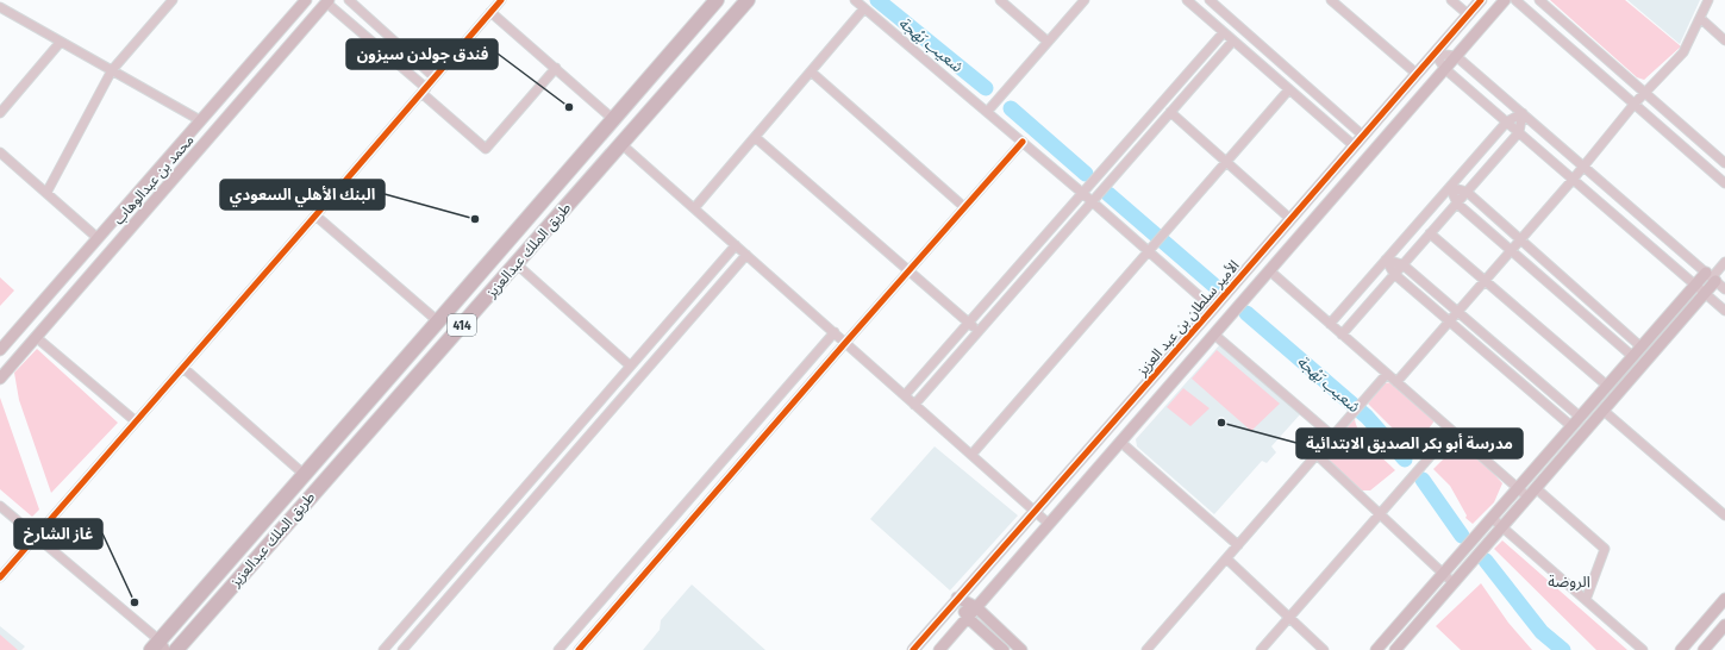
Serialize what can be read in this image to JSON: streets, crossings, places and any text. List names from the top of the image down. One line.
{"streets":{"highway":["طريق الملك عبدالعزيز","414"],"street":["محمد بن عبدالوهاب","الأمير سلطان بن عبد العزيز"]},"districts":["الروضة"],"water":["شعيب بَهْجة"],"places":["فندق جولدن سيزون","البنك الأهلي السعودي","مدرسة أبو بكر الصديق الابتدائية","غاز الشارخ"]}
